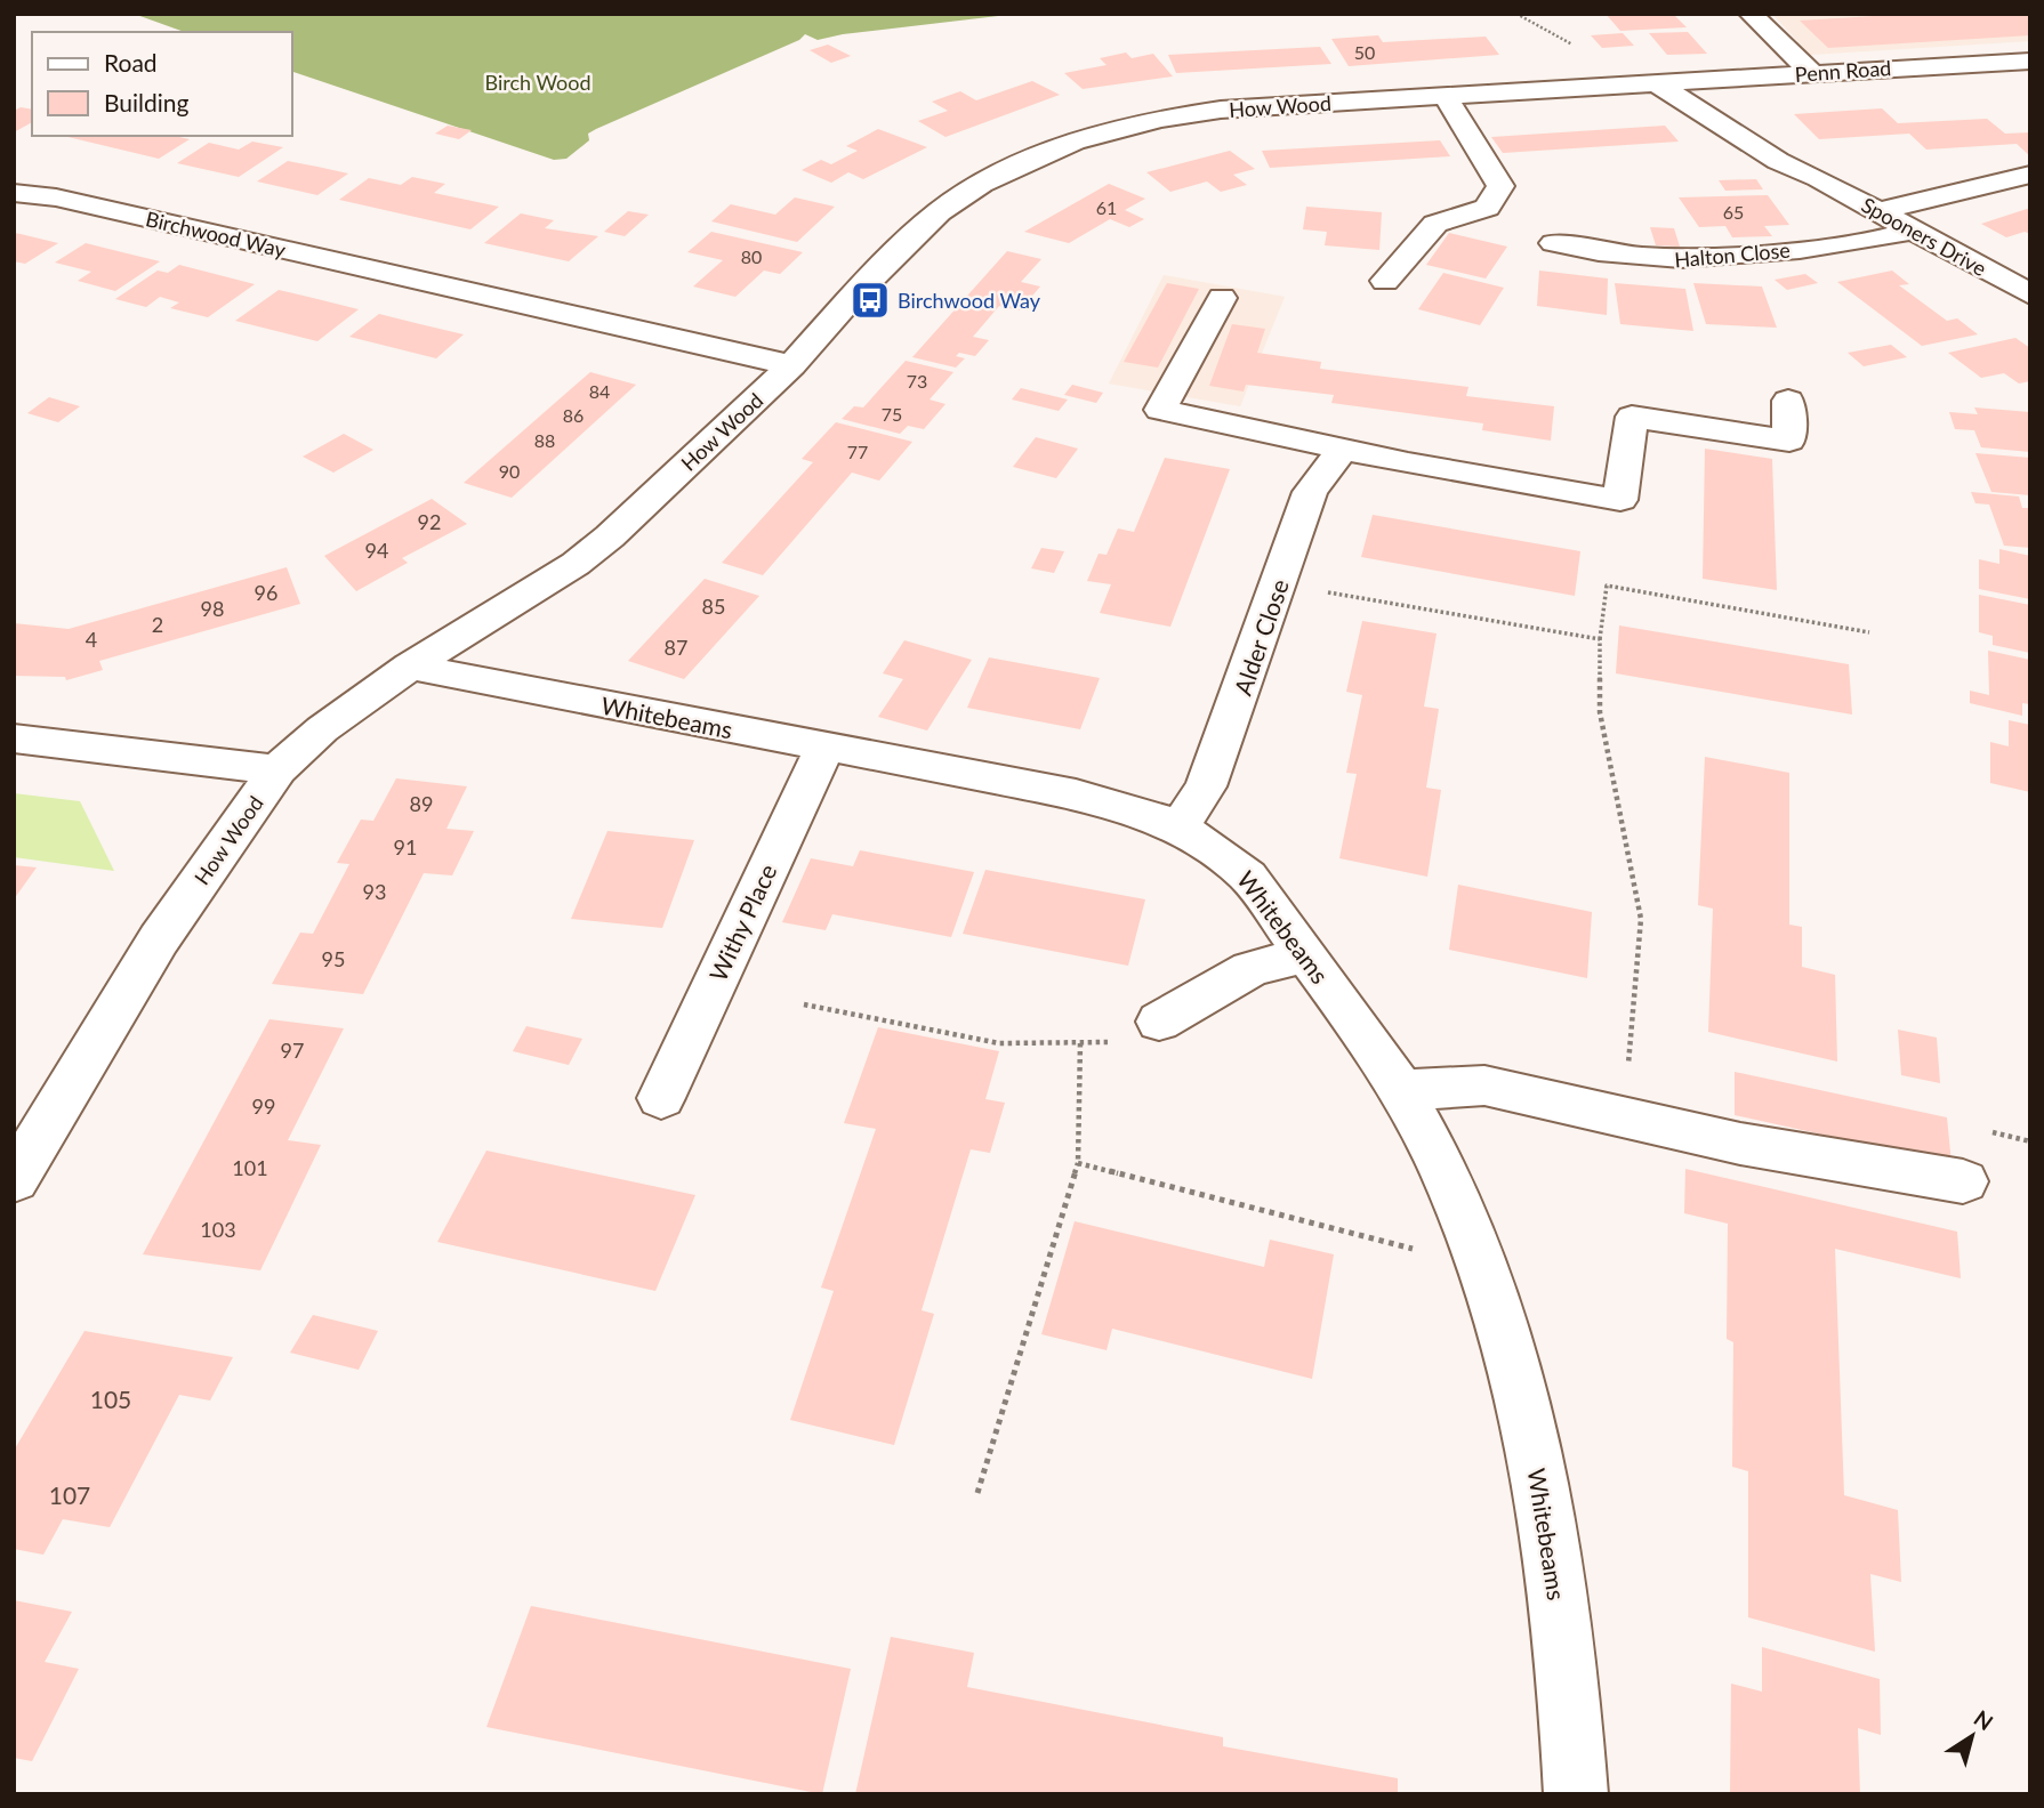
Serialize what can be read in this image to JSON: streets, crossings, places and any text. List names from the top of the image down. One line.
{"streets":{"street":["Penn Road","How Wood","Birchwood Way","Spooners Drive","Halton Close","Alder Close","Whitebeams","Withy Place"]},"crossings":[["Penn Road","How Wood"],["Penn Road","Spooners Drive"],["How Wood","Birchwood Way"],["How Wood","Spooners Drive"],["How Wood","Whitebeams"],["Spooners Drive","Halton Close"],["Alder Close","Whitebeams"],["Whitebeams","Withy Place"]],"parks":["Birch Wood"],"places":{"bus stop":["Birchwood Way"]},"house_numbers":["50","61","65","80","73","84","75","86","88","77","90","92","94","96","85","98","2","4","87","89","91","93","95","97","99","101","103","105","107"],"legend":["Road","Building"],"north":"top right"}
